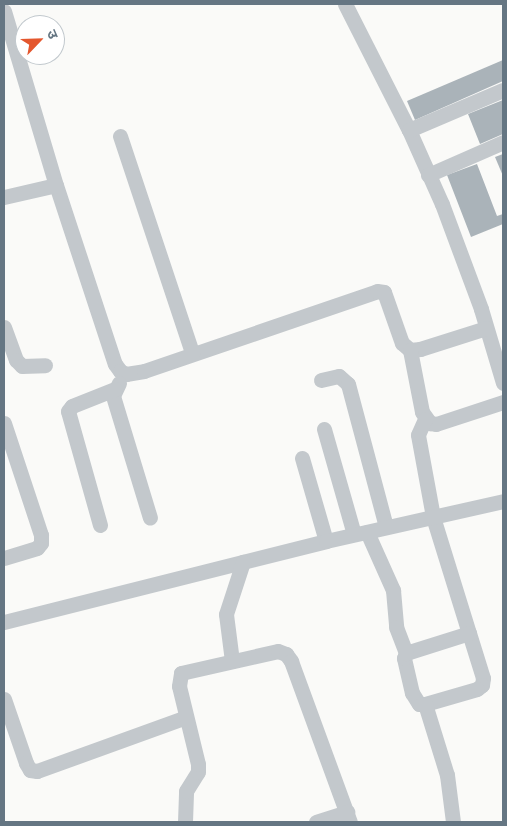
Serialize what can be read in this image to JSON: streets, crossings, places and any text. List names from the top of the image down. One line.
{"north":"top right"}
